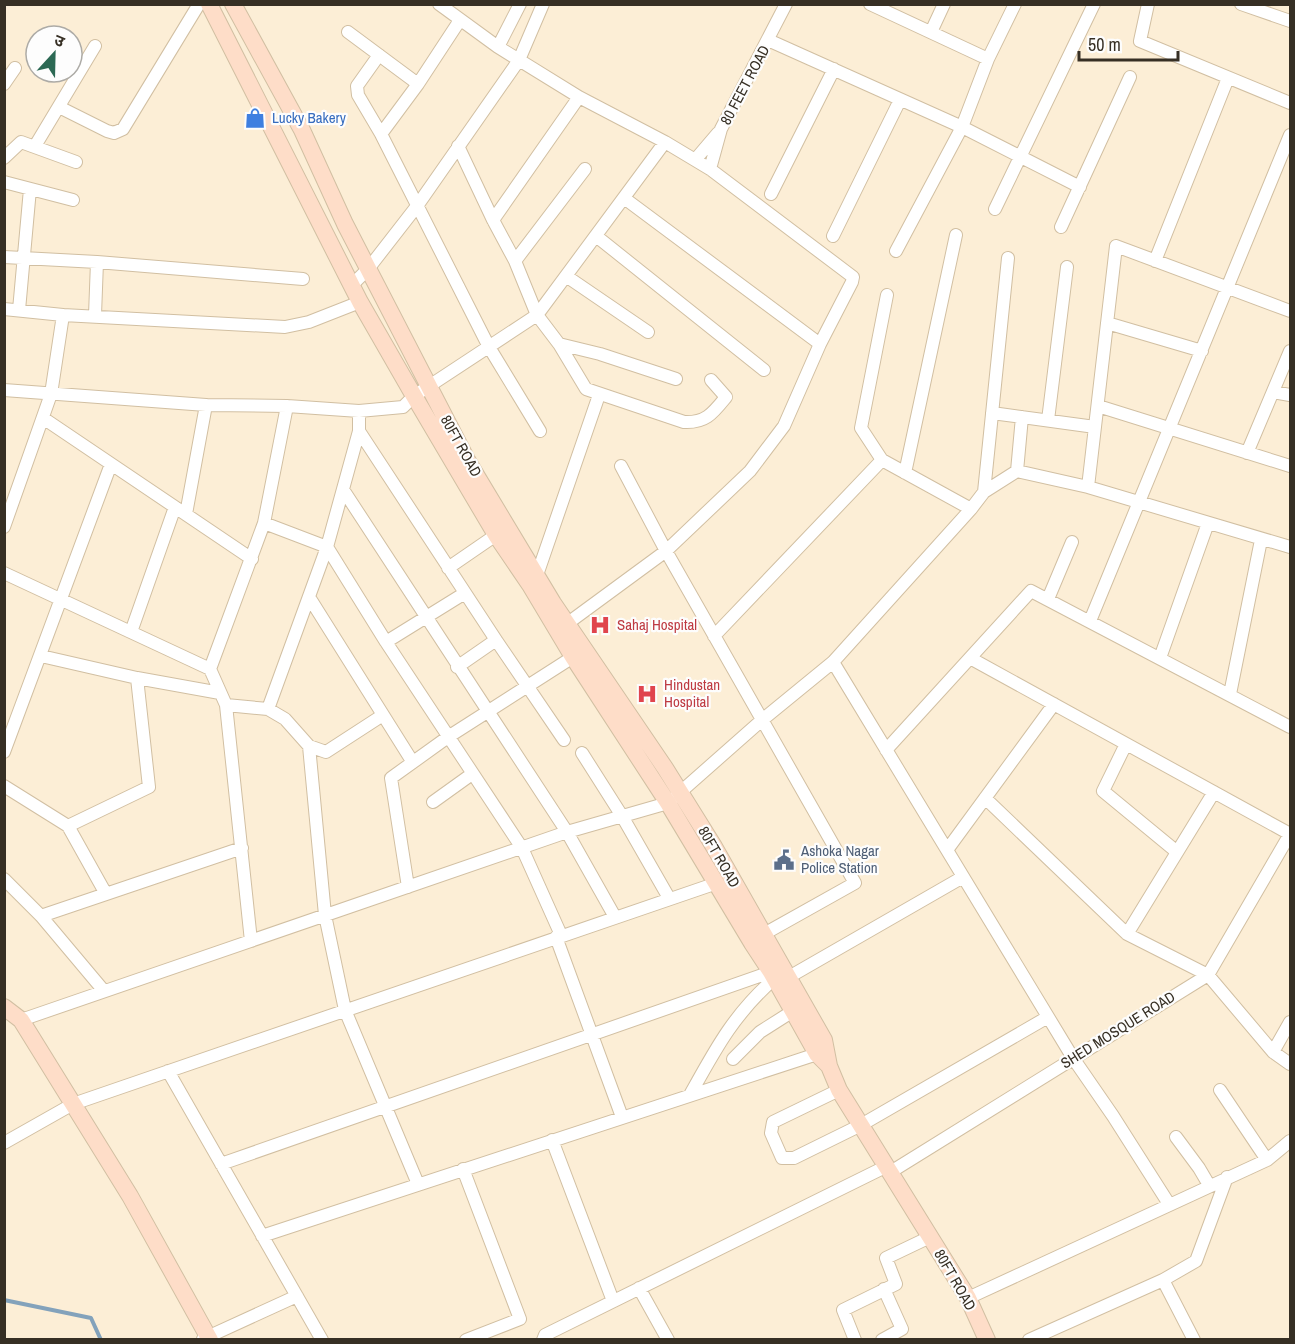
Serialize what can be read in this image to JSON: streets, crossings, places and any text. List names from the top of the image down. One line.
{"streets":{"main road":["80FT ROAD"],"street":["80 FEET ROAD","SHED MOSQUE ROAD"]},"crossings":[["80FT ROAD","SHED MOSQUE ROAD"]],"places":{"shop":["Lucky Bakery"],"hospital":["Sahaj Hospital","Hindustan Hospital"],"public building":["Ashoka Nagar Police Station"]},"scale_bar":"50 m","north":"top"}
